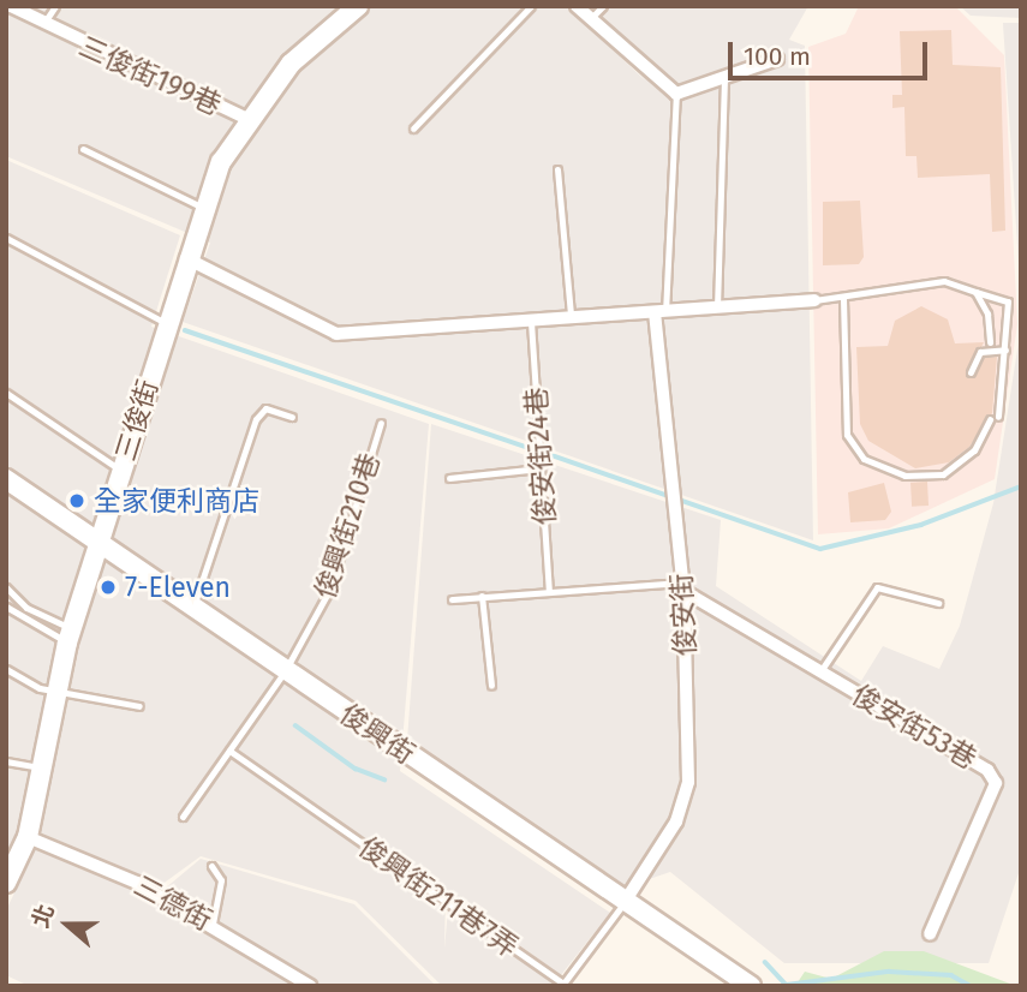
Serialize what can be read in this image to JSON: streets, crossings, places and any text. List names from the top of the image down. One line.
{"streets":{"street":["三俊街199巷","三俊街","俊安街","俊安街53巷","俊興街","三德街"],"lane":["俊安街24巷","俊興街210巷","俊興街211巷7弄"]},"crossings":[["三俊街199巷","三俊街"],["三俊街","俊興街"],["三俊街","三德街"],["俊興街210巷","俊興街"],["俊興街210巷","俊興街211巷7弄"],["俊安街","俊安街53巷"],["俊安街","俊興街"],["俊安街","俊興街211巷7弄"],["俊興街","俊興街211巷7弄"]],"places":["全家便利商店","7-Eleven"],"scale_bar":"100 m","north":"left"}
